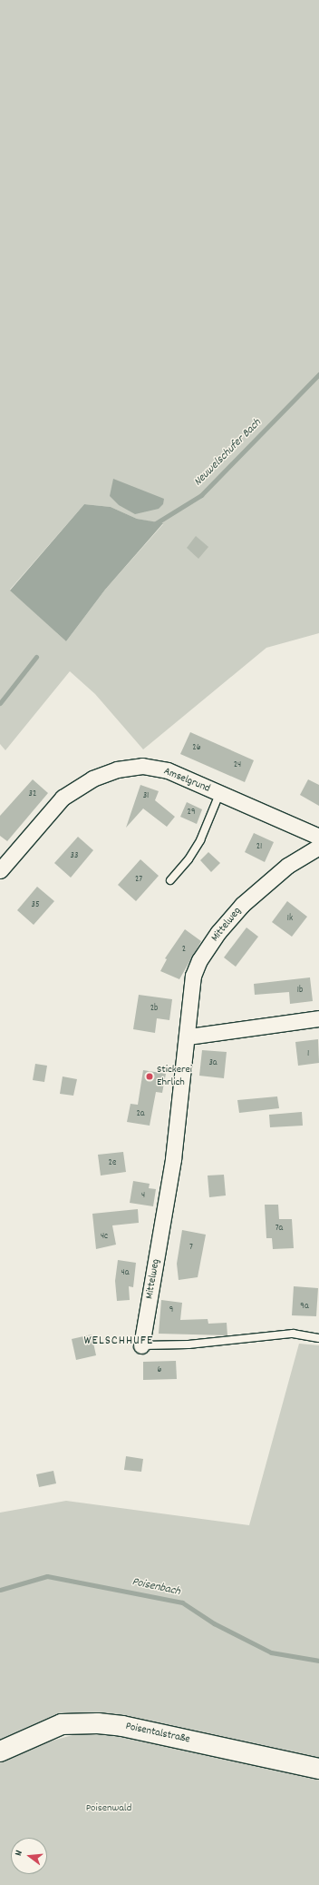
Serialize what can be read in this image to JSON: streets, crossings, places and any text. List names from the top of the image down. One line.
{"streets":{"main road":["Poisentalstraße"],"street":["Amselgrund","Mittelweg"]},"districts":["WELSCHHUFE"],"water":["Neuwelschufer Bach","Poisenbach"],"parks":["Poisenwald"],"places":["Stickerei Ehrlich"],"house_numbers":["26","24","32","31","29","21","33","27","35","1k","2","1b","2b","1","3a","2a","2e","4","7a","4c","7","4a","9a","9","6"],"north":"left"}
